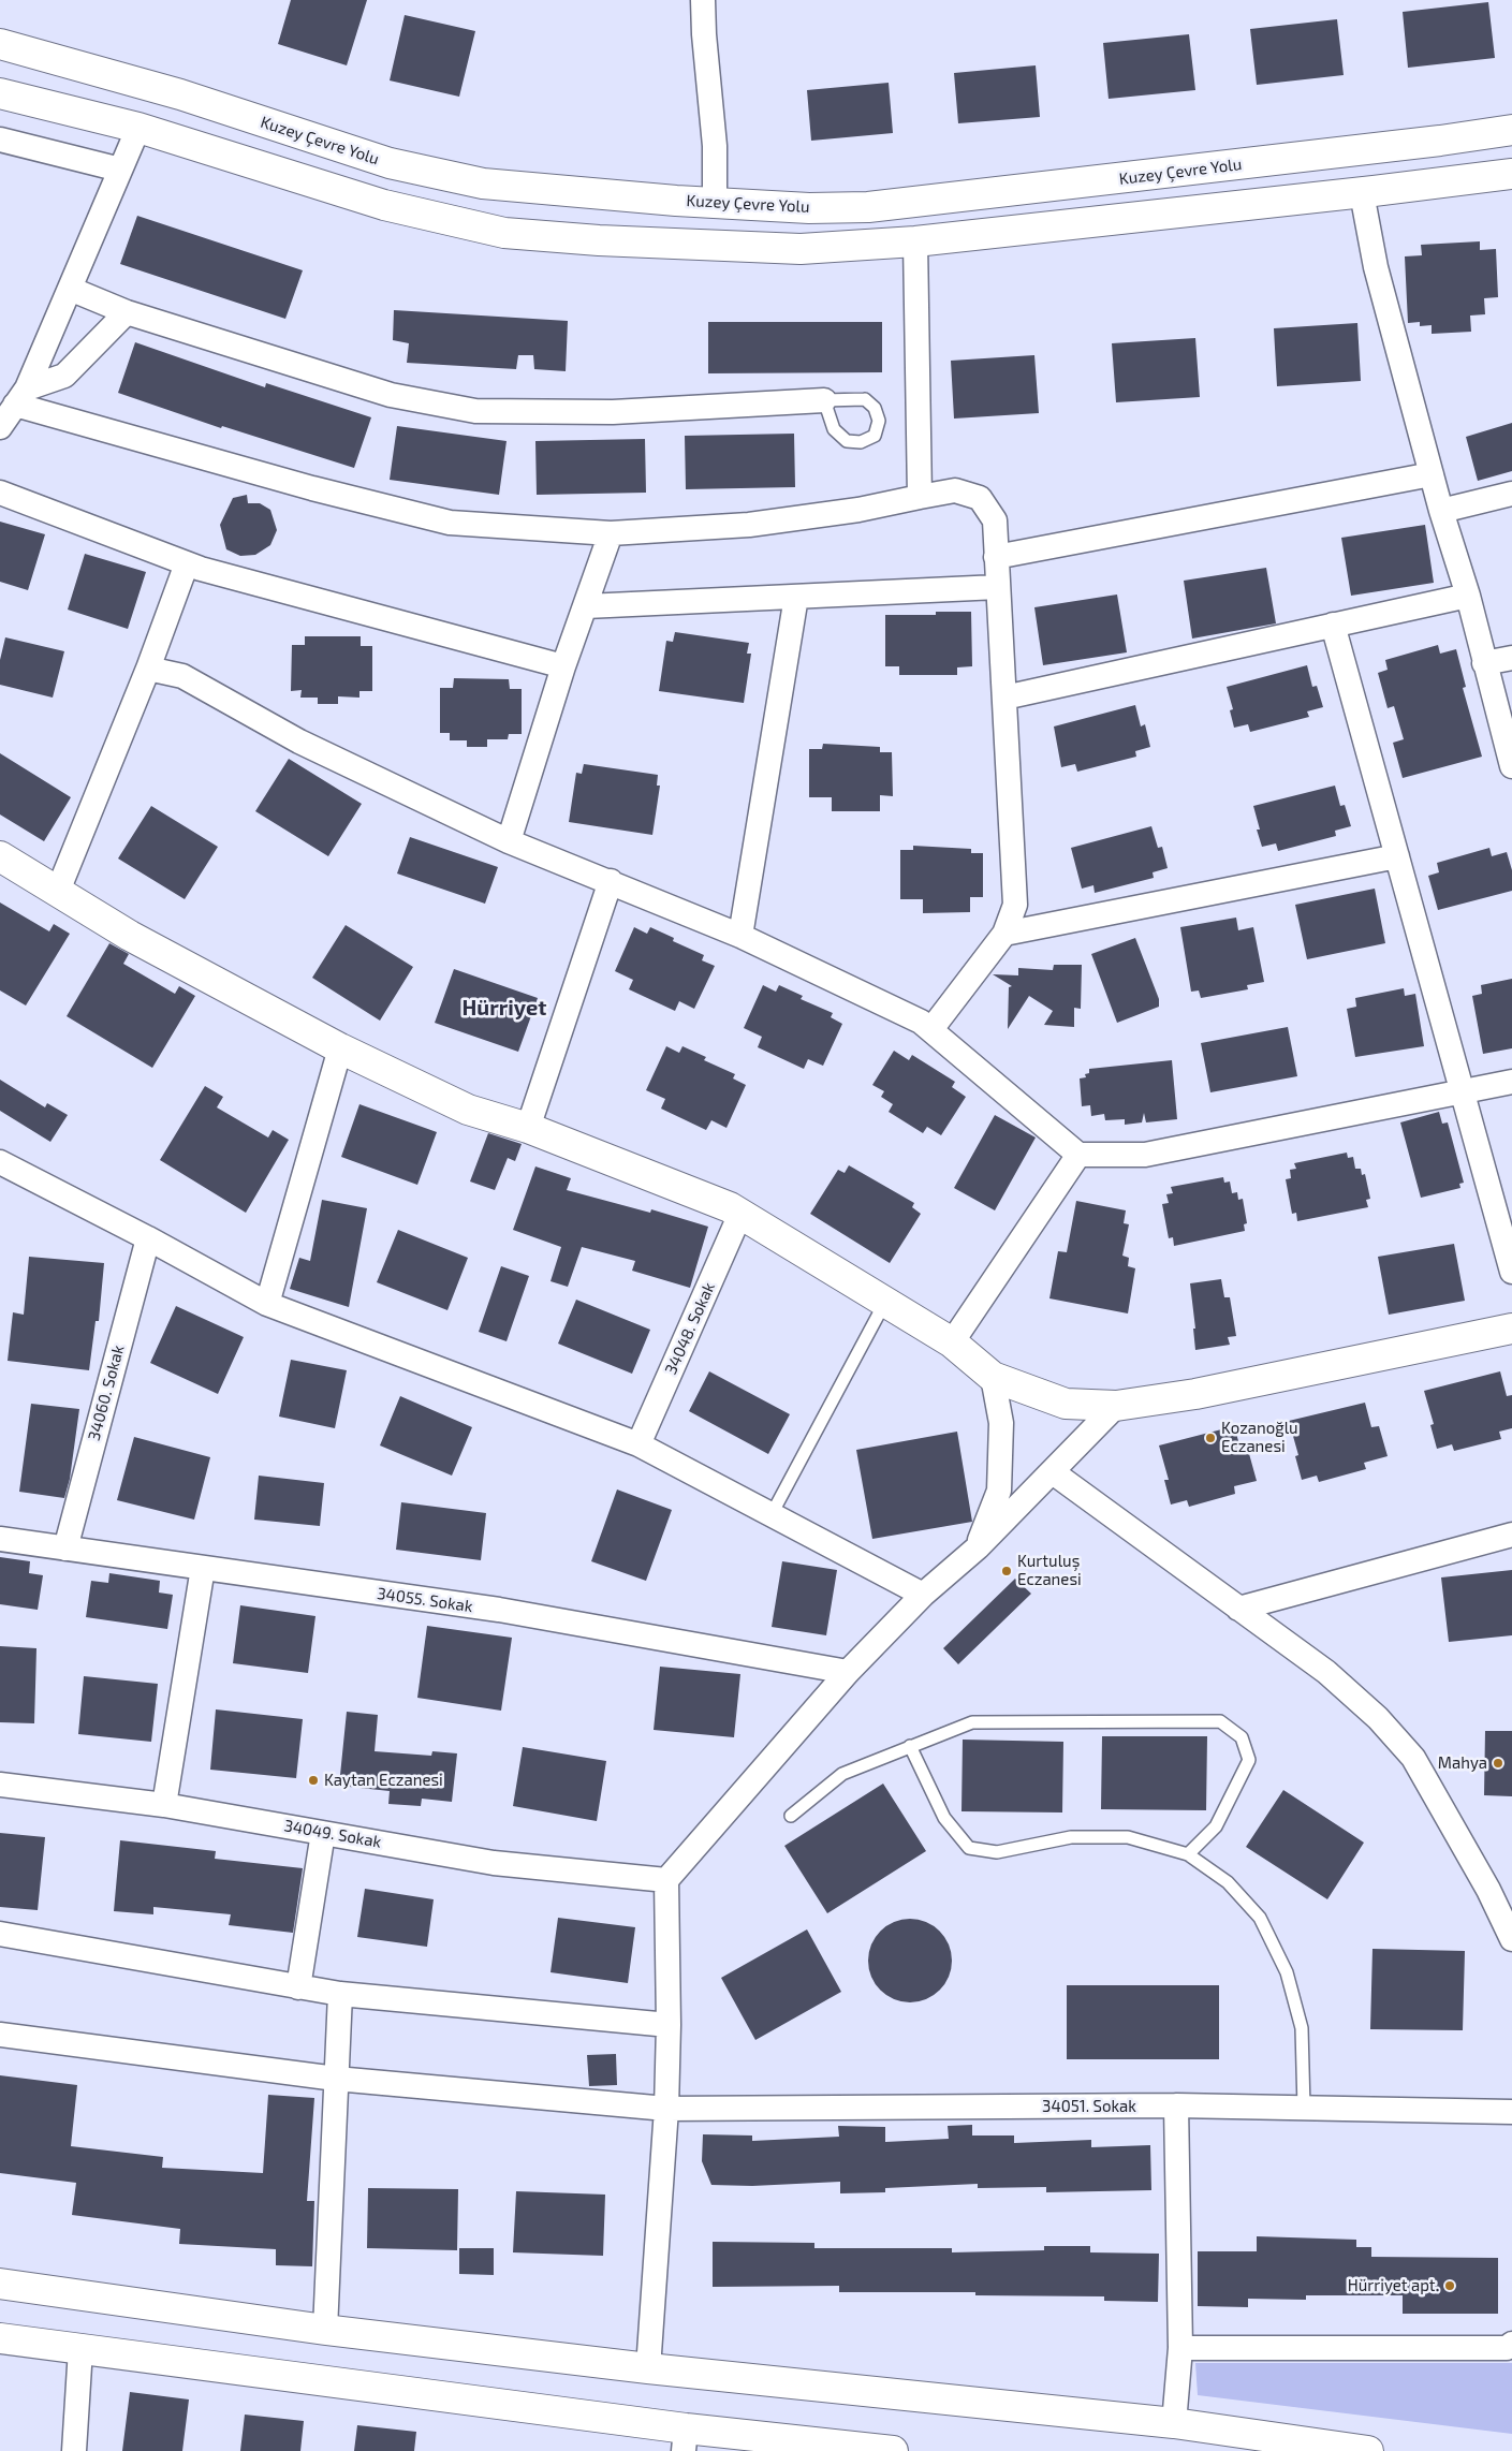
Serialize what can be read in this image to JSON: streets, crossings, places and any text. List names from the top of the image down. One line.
{"streets":{"main road":["Kuzey Çevre Yolu"],"street":["34048. Sokak","34060. Sokak","34055. Sokak","34049. Sokak","34051. Sokak"]},"crossings":[["34060. Sokak","34055. Sokak"]],"districts":["Hürriyet"],"places":["Kozanoğlu Eczanesi","Kurtuluş Eczanesi","Mahya","Kaytan Eczanesi","Hürriyet apt."]}
